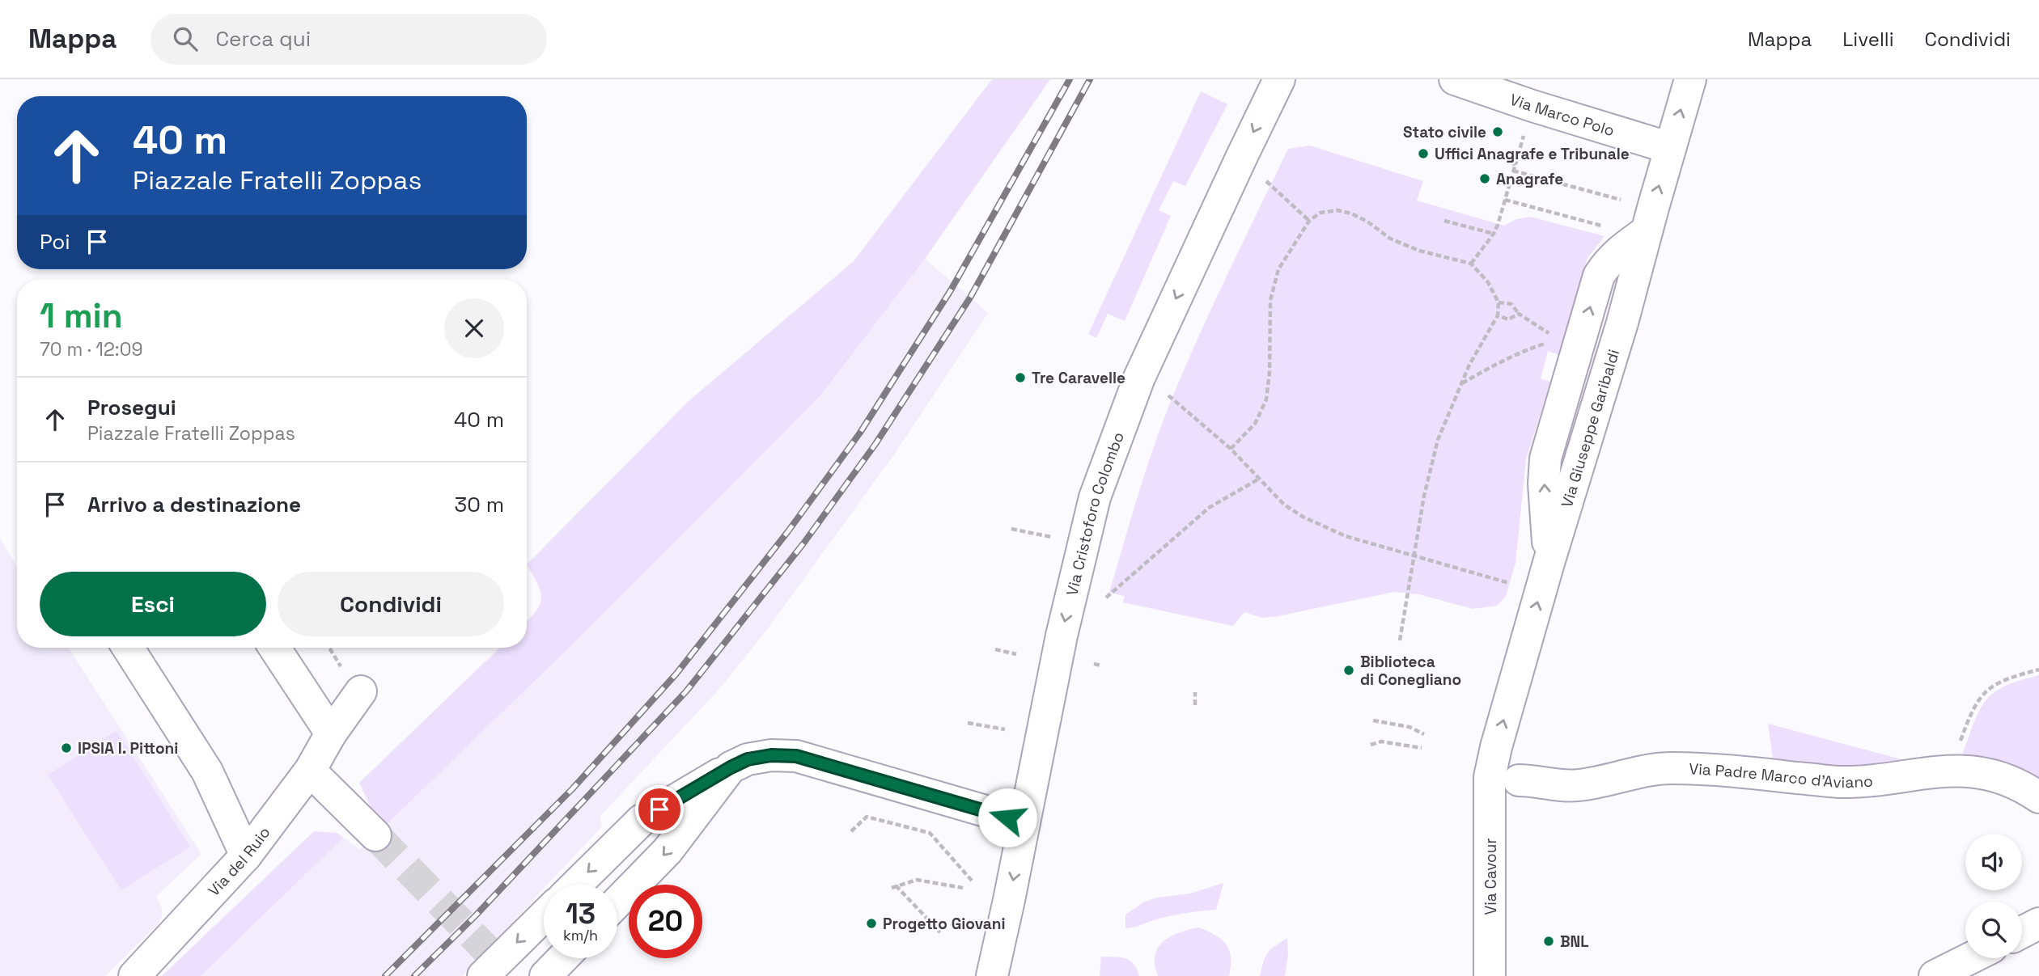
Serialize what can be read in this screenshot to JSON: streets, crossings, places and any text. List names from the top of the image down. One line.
{"streets":{"street":["Via Marco Polo","Via Giuseppe Garibaldi","Via Cristoforo Colombo","Via Padre Marco d'Aviano","Via del Ruio","Via Cavour"]},"crossings":[["Via Marco Polo","Via Giuseppe Garibaldi"],["Via Giuseppe Garibaldi","Via Padre Marco d'Aviano"],["Via Giuseppe Garibaldi","Via Cavour"],["Via Padre Marco d'Aviano","Via Cavour"]],"one_way":["Via Giuseppe Garibaldi","Via Cristoforo Colombo"],"places":["Stato civile","Uffici Anagrafe e Tribunale","Anagrafe","Tre Caravelle","Biblioteca di Conegliano","IPSIA I. Pittoni","Progetto Giovani","BNL"],"page":{"header":"Mappa","search":"Cerca qui","nav":["Mappa","Livelli","Condividi"],"turn":["40 m","Piazzale Fratelli Zoppas"],"then":"Poi","heading":["1 min","70 m · 12:09"],"list":[{"name":"Prosegui","note":"Piazzale Fratelli Zoppas","value":"40 m"},{"name":"Arrivo a destinazione","value":"30 m"}],"buttons":["Esci","Condividi"],"speed":"13 km/h","limit":"20"}}
